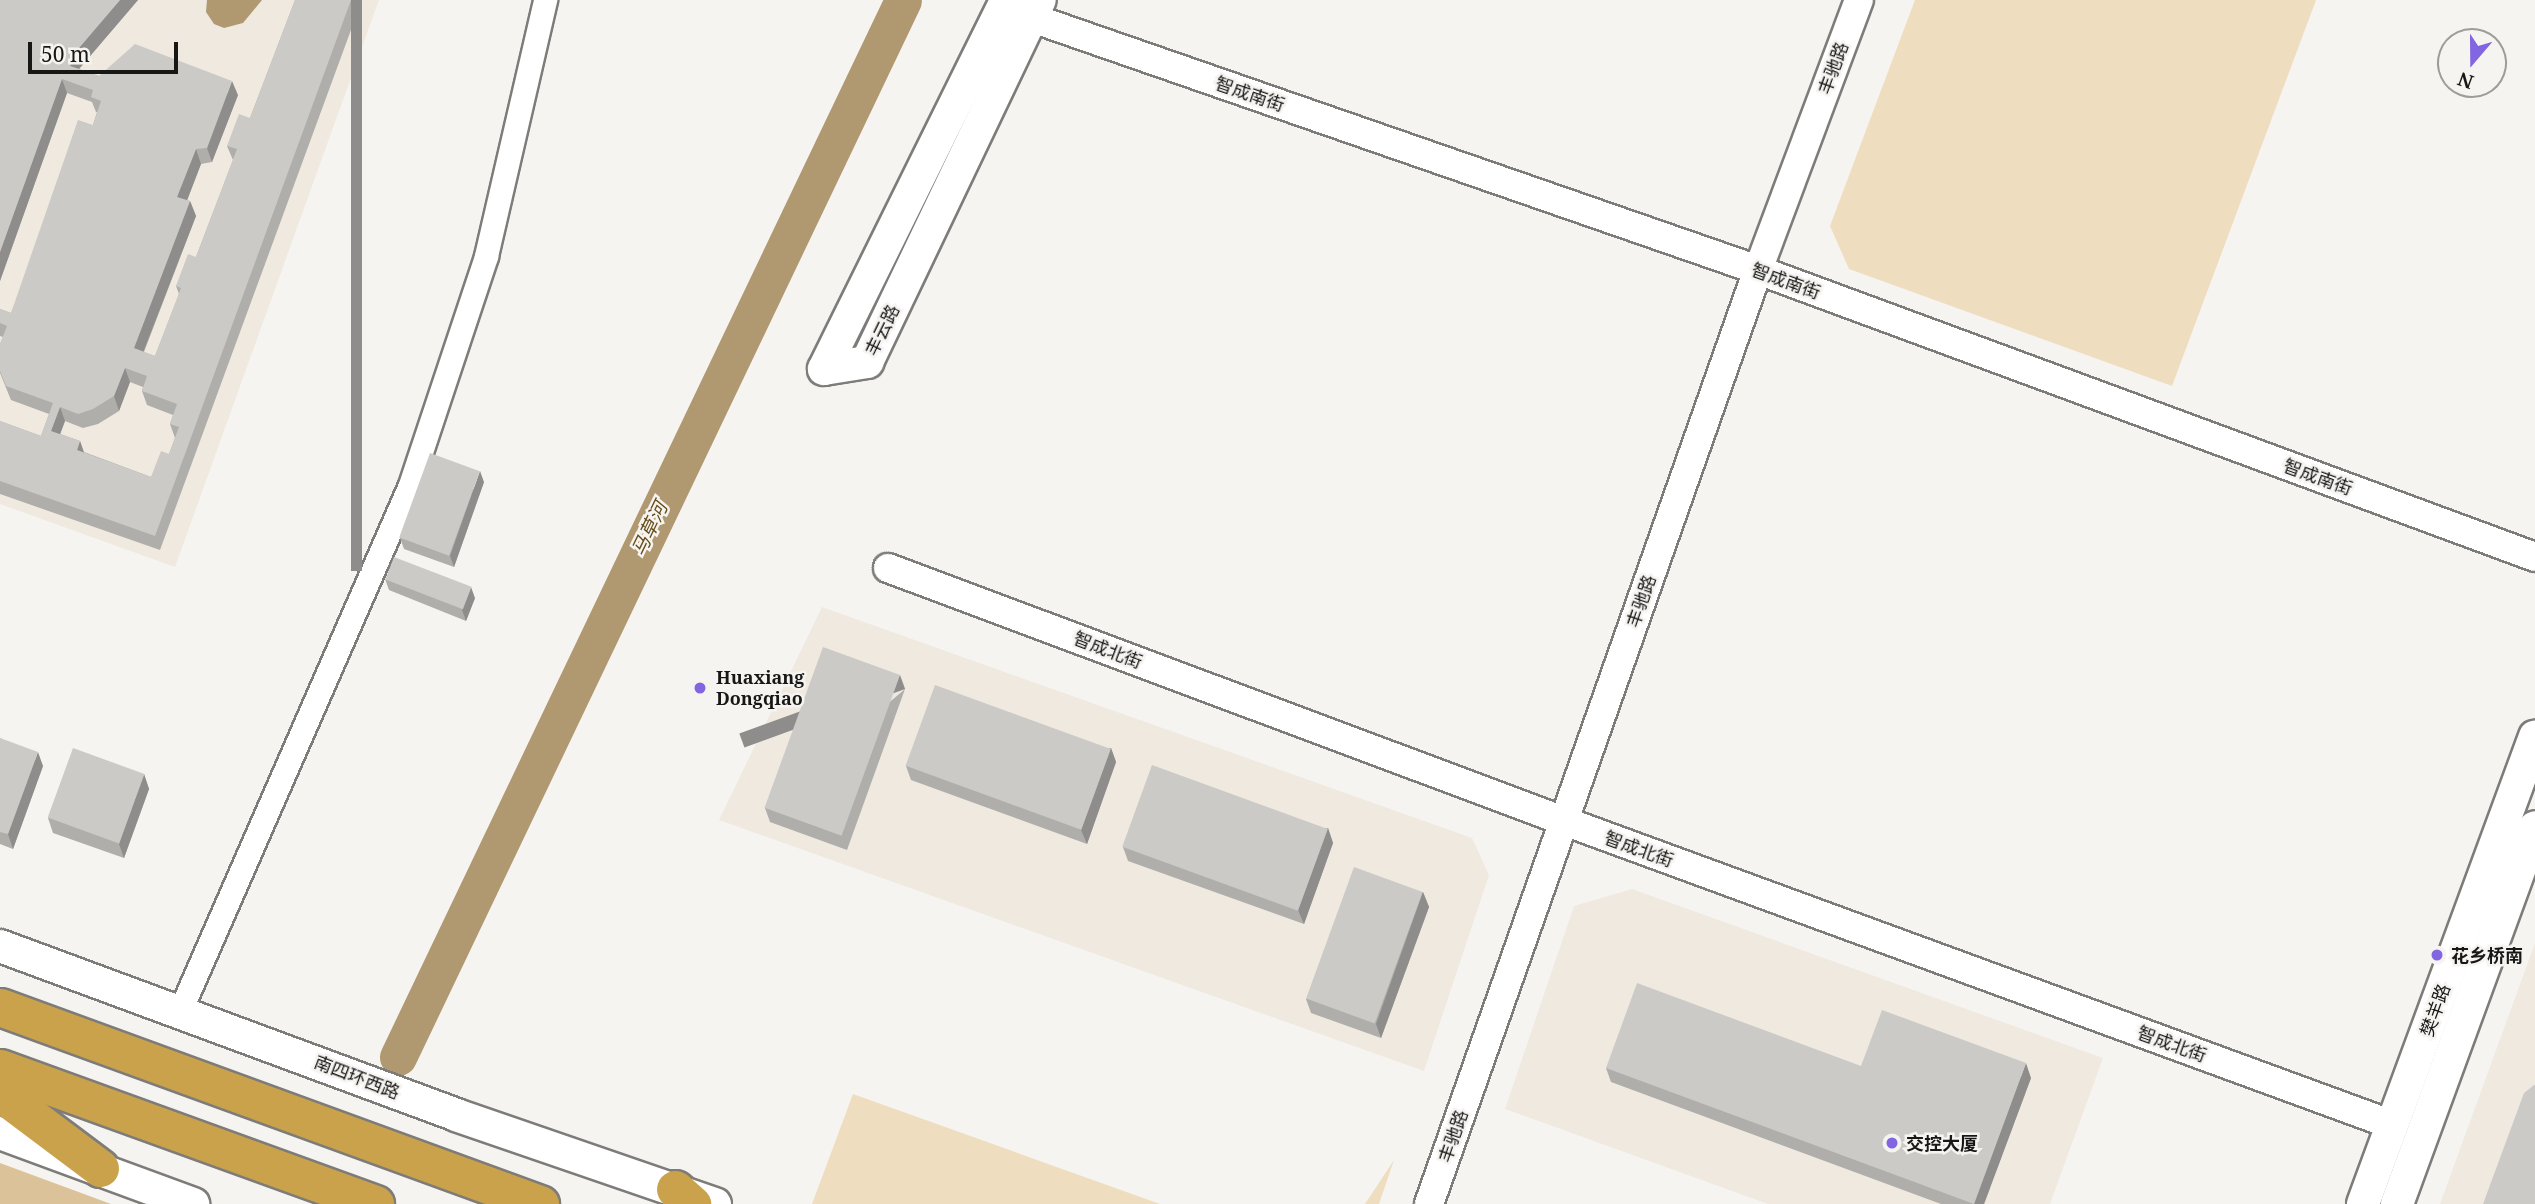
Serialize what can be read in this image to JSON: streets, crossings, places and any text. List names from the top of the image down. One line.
{"streets":{"main road":["丰云路","樊羊路","南四环西路"],"street":["丰驰路","智成南街","智成北街"]},"crossings":[["丰驰路","智成南街"],["丰驰路","智成北街"],["智成南街","丰云路"],["智成北街","樊羊路"]],"water":["马草河"],"places":["Huaxiang Dongqiao","花乡桥南","交控大厦"],"scale_bar":"50 m","north":"bottom"}
